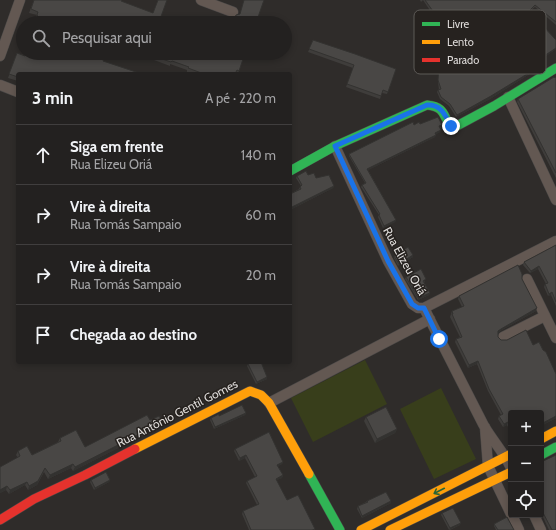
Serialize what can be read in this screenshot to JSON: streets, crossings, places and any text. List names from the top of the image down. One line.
{"streets":{"street":["Rua Elizeu Oriá","Rua Antônio Gentil Gomes"]},"legend":["Livre","Lento","Parado"],"page":{"search":"Pesquisar aqui","heading":["3 min","A pé · 220 m"],"list":[["Siga em frente","Rua Elizeu Oriá","140 m"],["Vire à direita","Rua Tomás Sampaio","60 m"],["Vire à direita","Rua Tomás Sampaio","20 m"],"Chegada ao destino"],"map_buttons":["+","−"]}}
